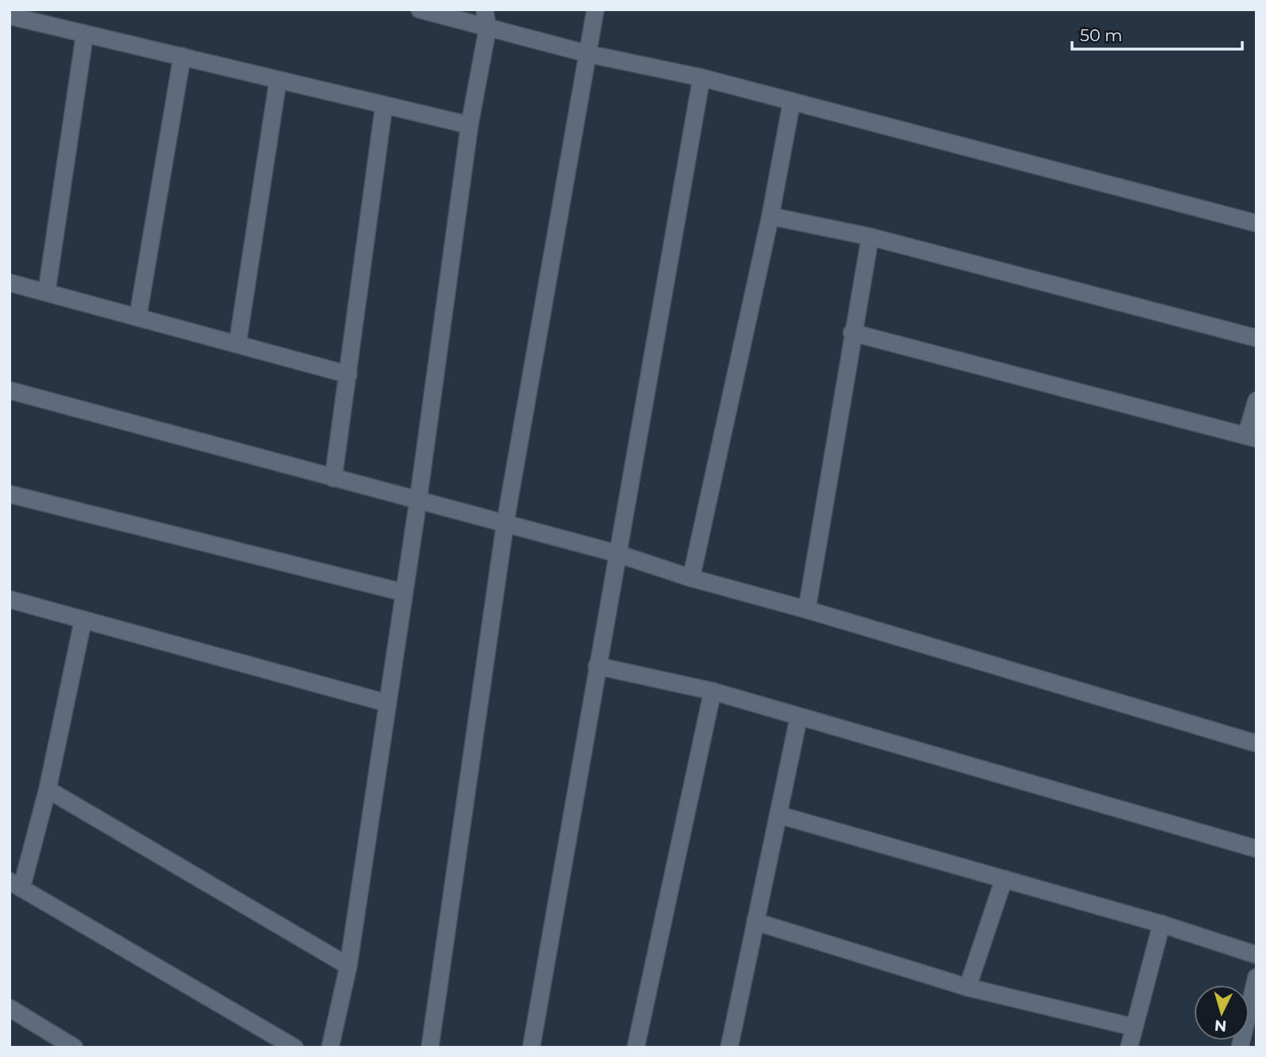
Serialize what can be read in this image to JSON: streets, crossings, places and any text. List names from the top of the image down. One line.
{"scale_bar":"50 m","north":"bottom"}
